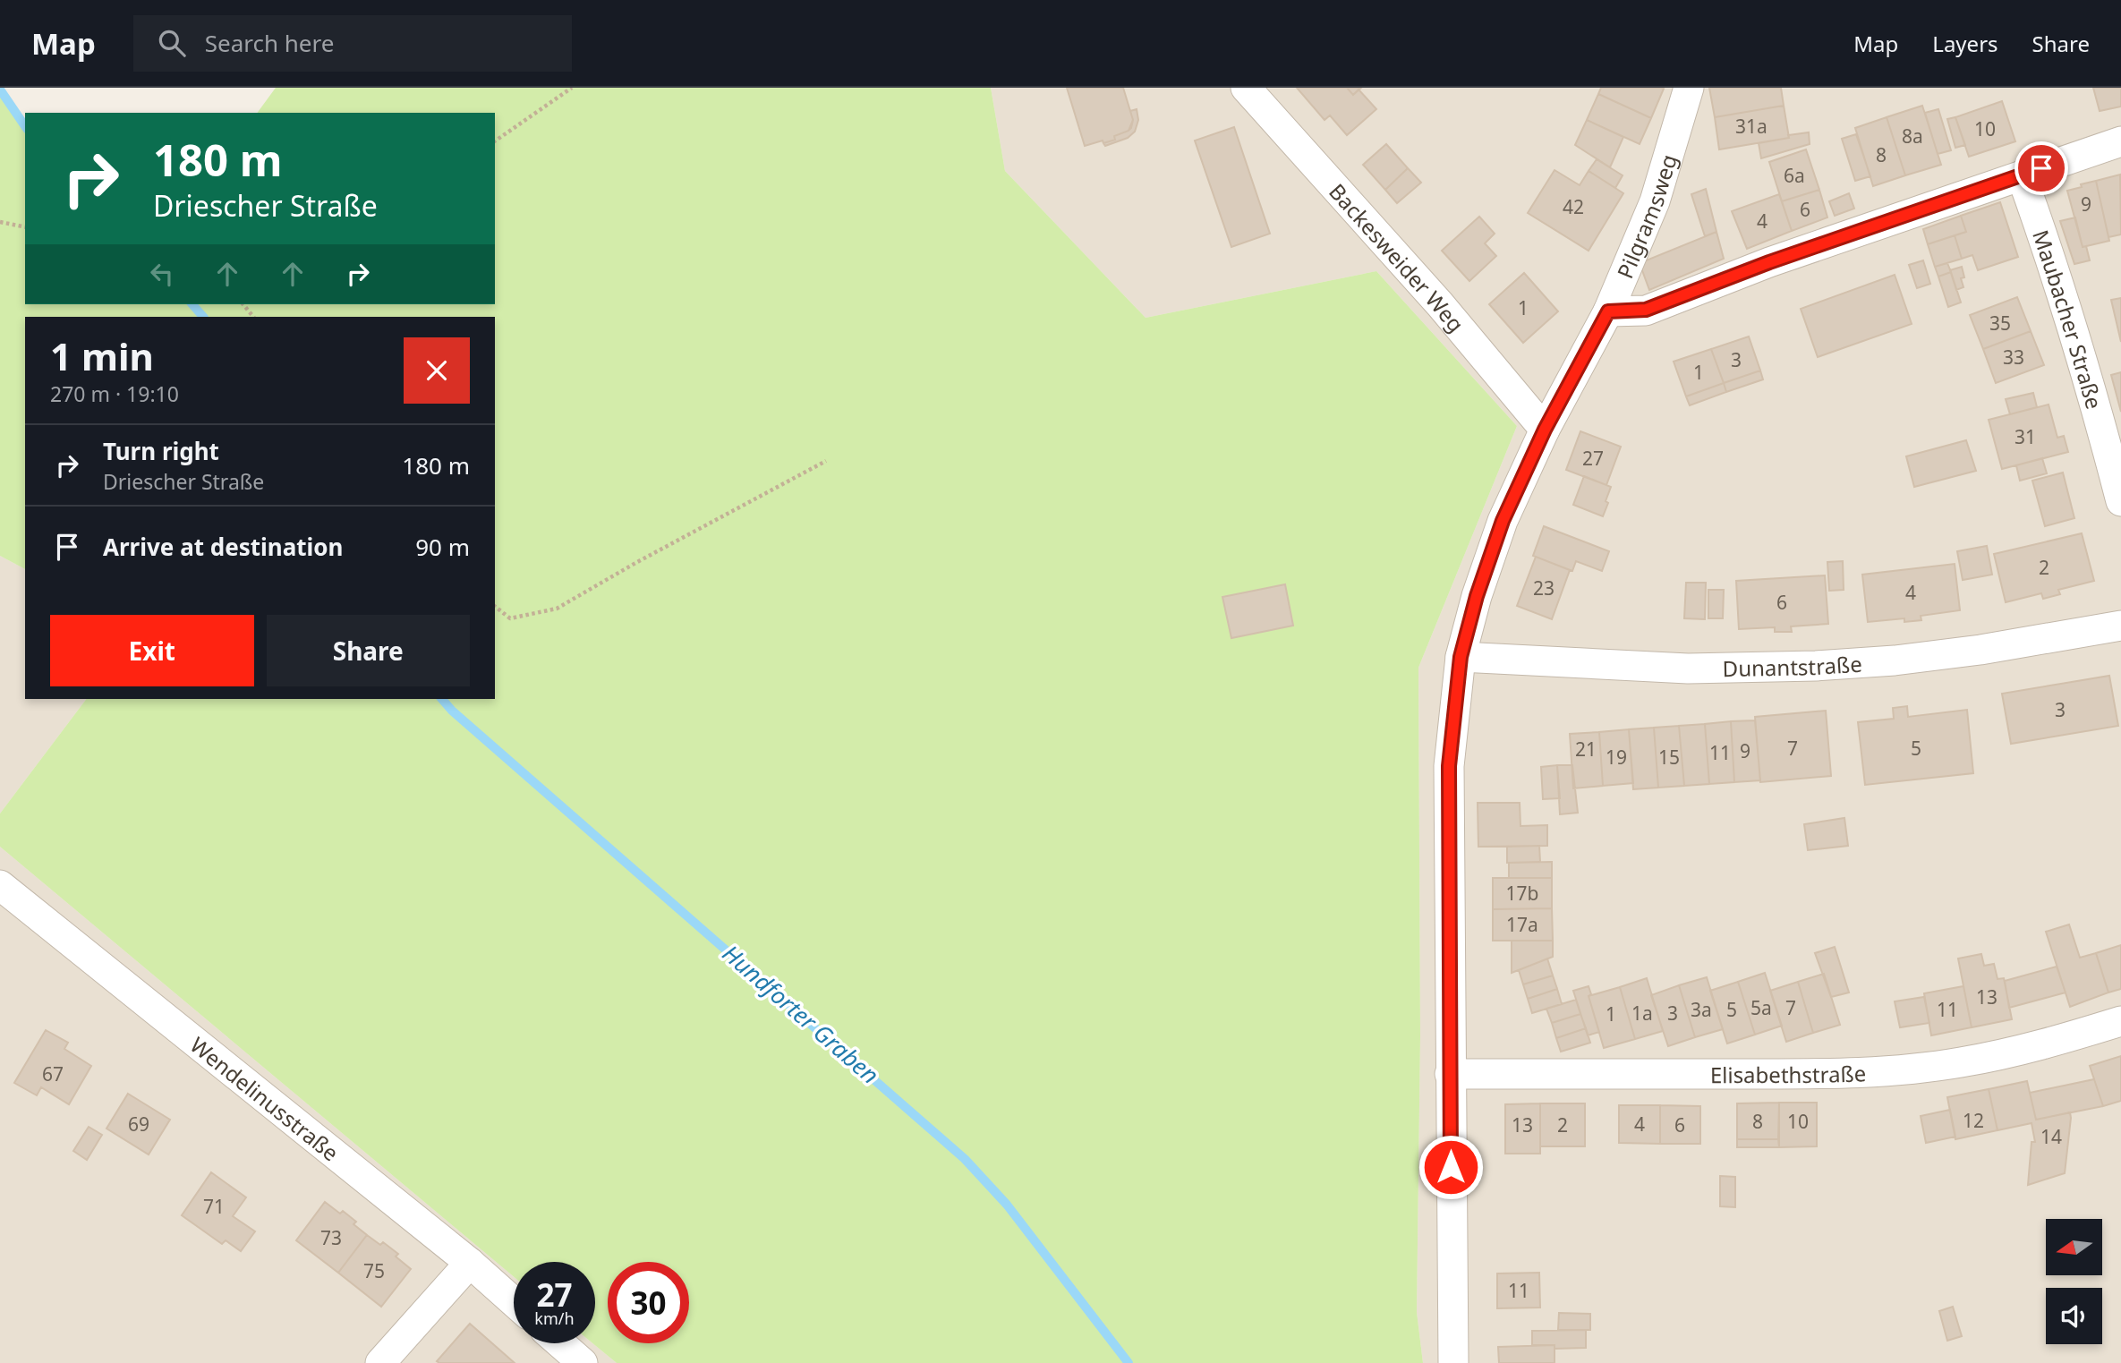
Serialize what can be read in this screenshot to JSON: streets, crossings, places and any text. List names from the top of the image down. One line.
{"streets":{"street":["Pilgramsweg","Backesweider Weg","Maubacher Straße","Dunantstraße","Elisabethstraße","Wendelinusstraße"]},"crossings":[["Pilgramsweg","Backesweider Weg"],["Pilgramsweg","Dunantstraße"],["Pilgramsweg","Elisabethstraße"]],"water":["Hundforter Graben"],"house_numbers":["31a","10","8a","8","6a","9","42","6","4","1","35","33","3","1","31","27","2","23","4","6","3","7","5","21","9","11","19","15","17b","17a","13","5a","7","3a","5","11","1a","3","1","67","12","8","10","69","4","13","2","6","14","71","73","75","11"],"north":"left","page":{"header":"Map","search":"Search here","nav":["Map","Layers","Share"],"turn":["180 m","Driescher Straße"],"heading":["1 min","270 m · 19:10"],"list":[{"name":"Turn right","note":"Driescher Straße","value":"180 m"},{"name":"Arrive at destination","value":"90 m"}],"buttons":["Exit","Share"],"speed":"27 km/h","limit":"30"}}
